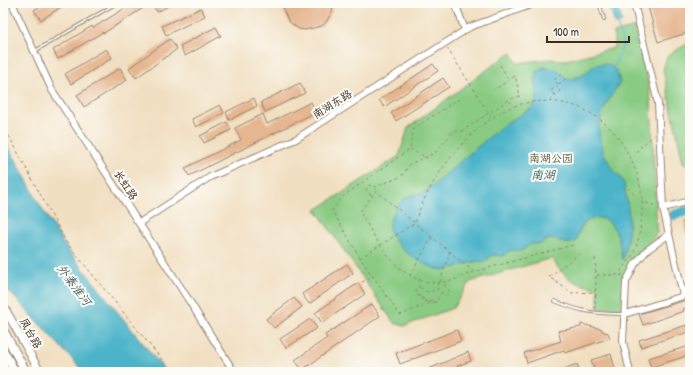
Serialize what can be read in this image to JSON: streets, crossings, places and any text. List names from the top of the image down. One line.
{"streets":{"main road":["凤台路"],"street":["南湖东路","长虹路"]},"crossings":[["南湖东路","长虹路"]],"water":["南湖","外秦淮河"],"parks":["南湖公园"],"scale_bar":"100 m"}
